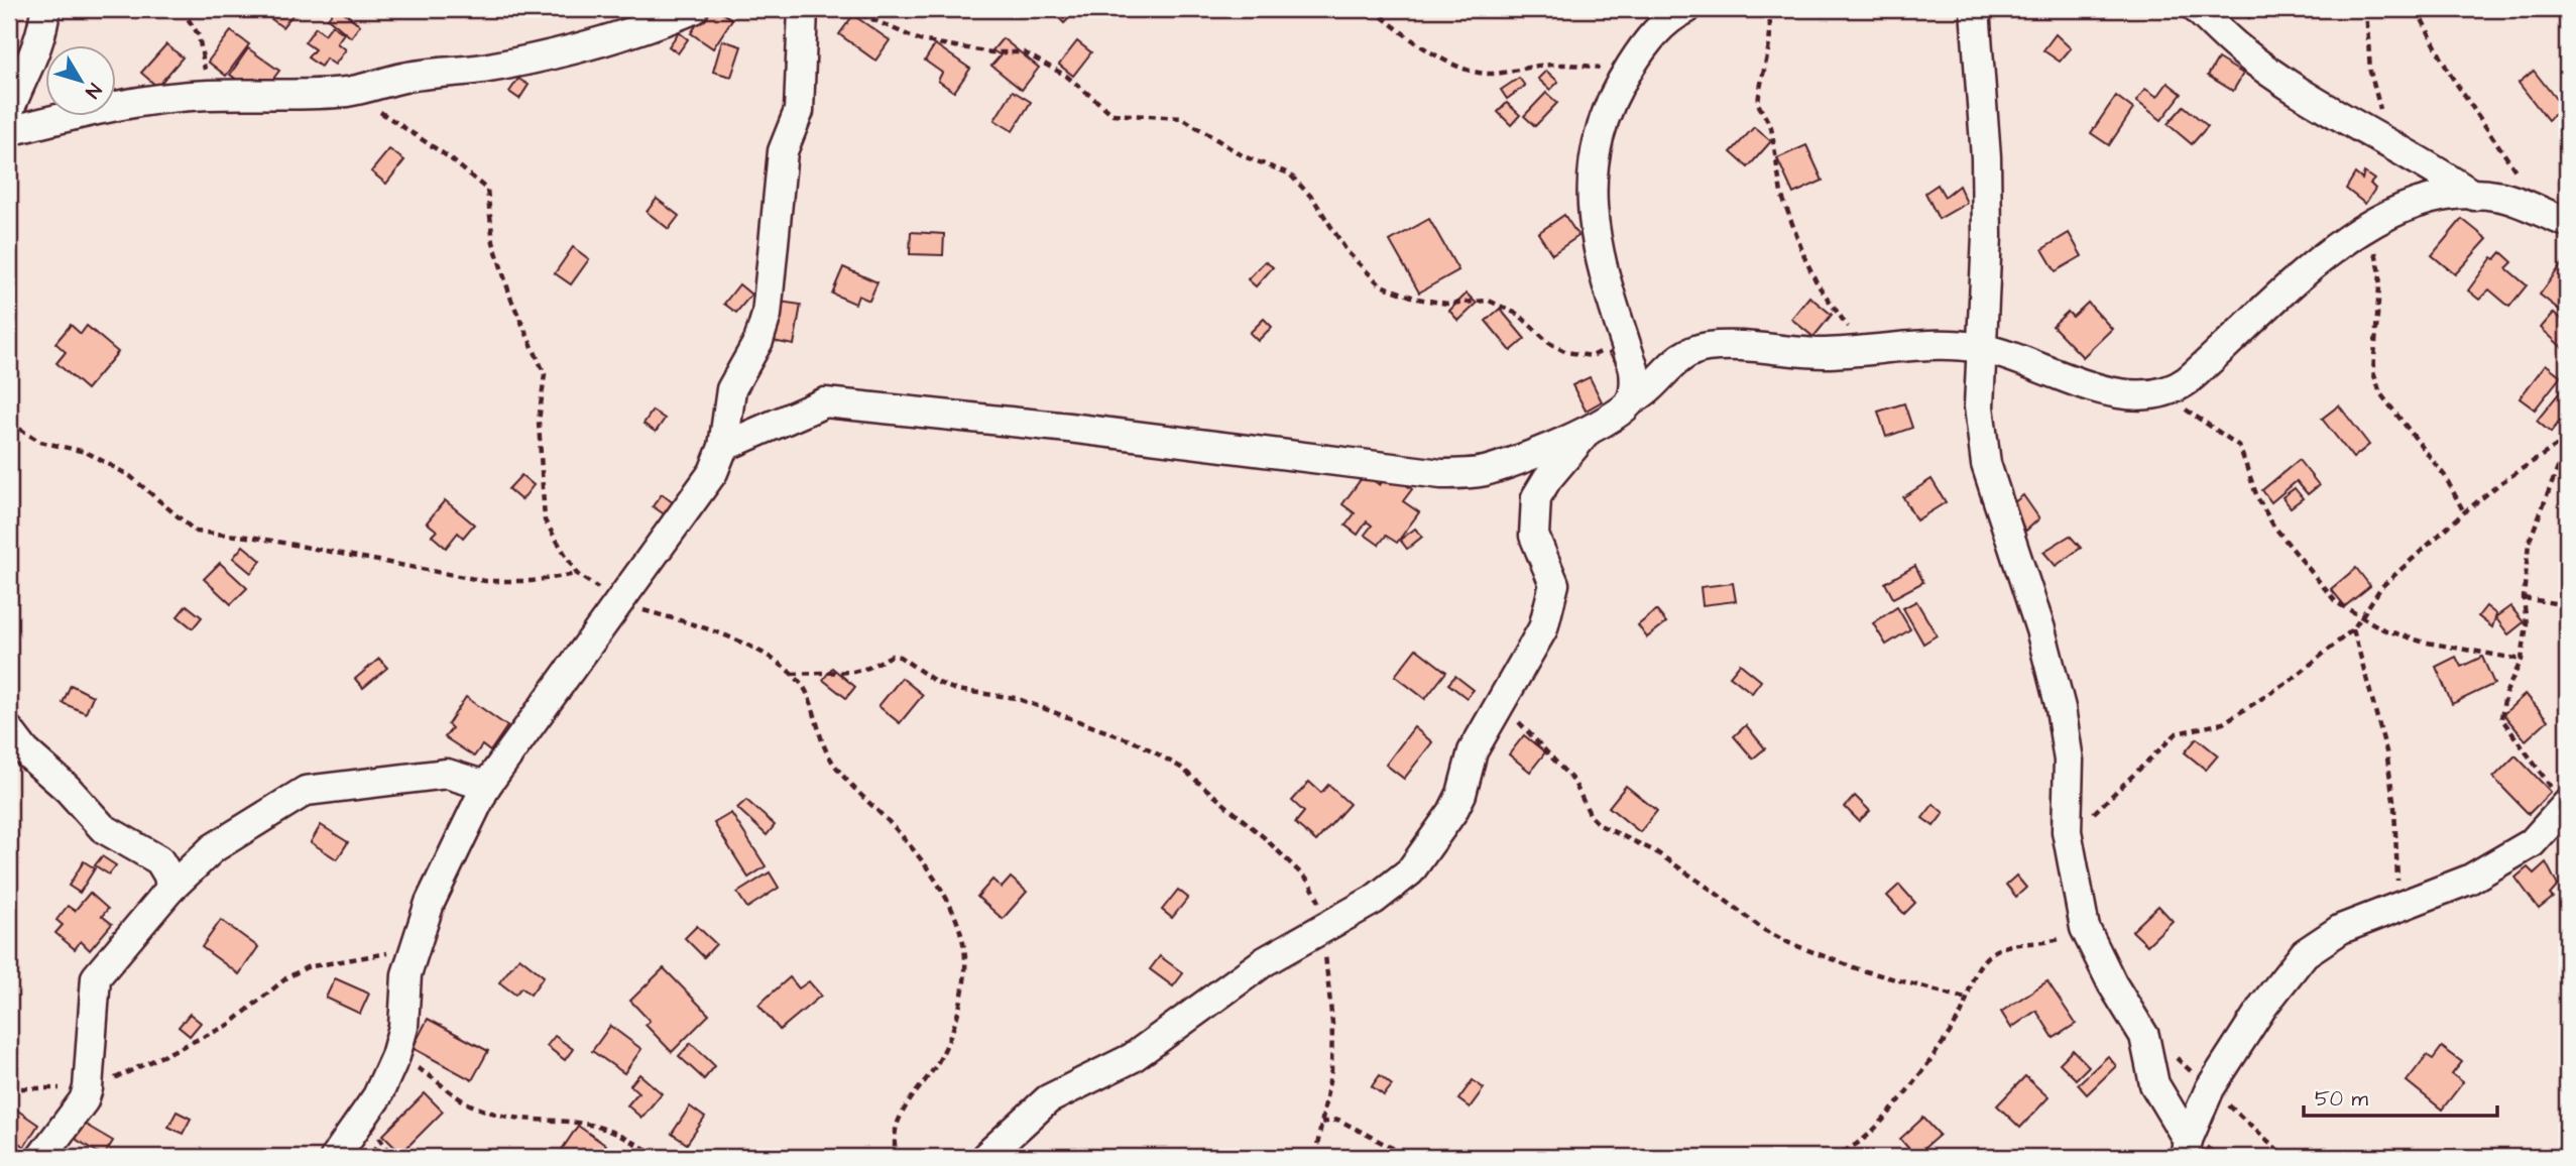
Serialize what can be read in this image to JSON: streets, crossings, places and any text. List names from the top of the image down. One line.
{"scale_bar":"50 m","north":"bottom right"}
